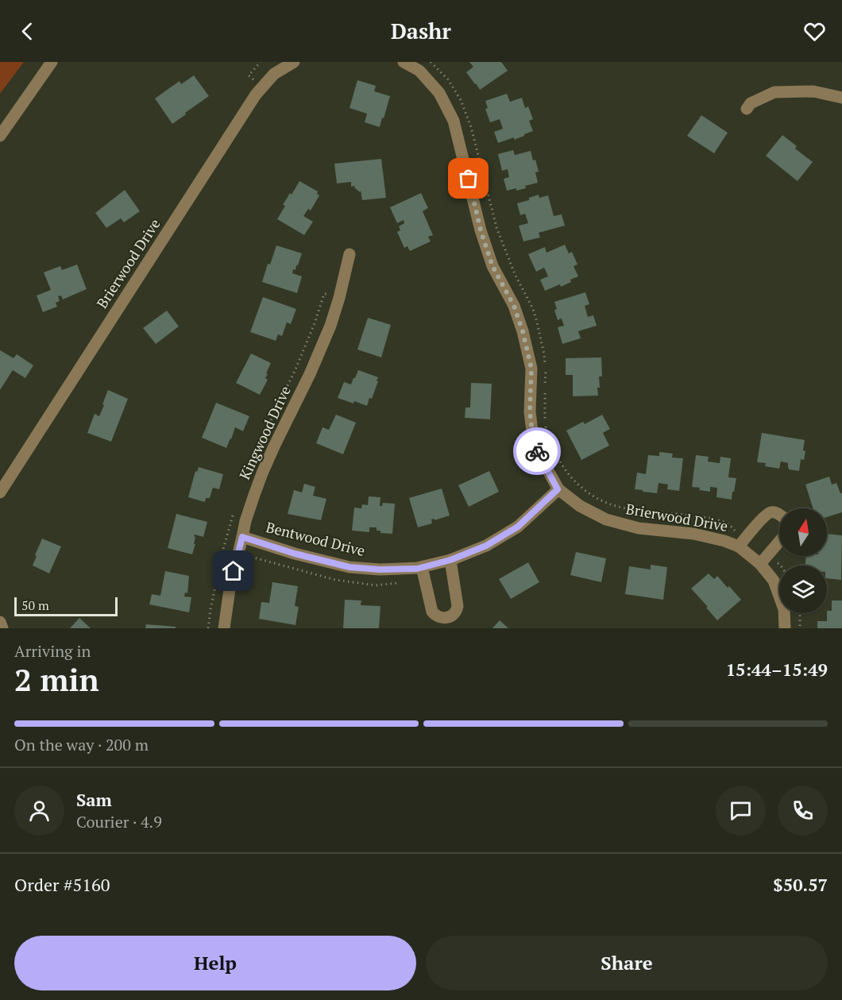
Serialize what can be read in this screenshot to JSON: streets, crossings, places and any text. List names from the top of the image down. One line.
{"streets":{"street":["Brierwood Drive","Kingwood Drive","Bentwood Drive"]},"crossings":[["Brierwood Drive","Bentwood Drive"],["Kingwood Drive","Bentwood Drive"]],"scale_bar":"50 m","north":"top","page":{"header":"Dashr","scale":"50 m","heading":["2 min","Arriving in","15:44–15:49"],"panel":["Sam","Courier · 4.9","Order #5160","$50.57"],"bar":"On the way · 200 m","buttons":["Help","Share"]}}
